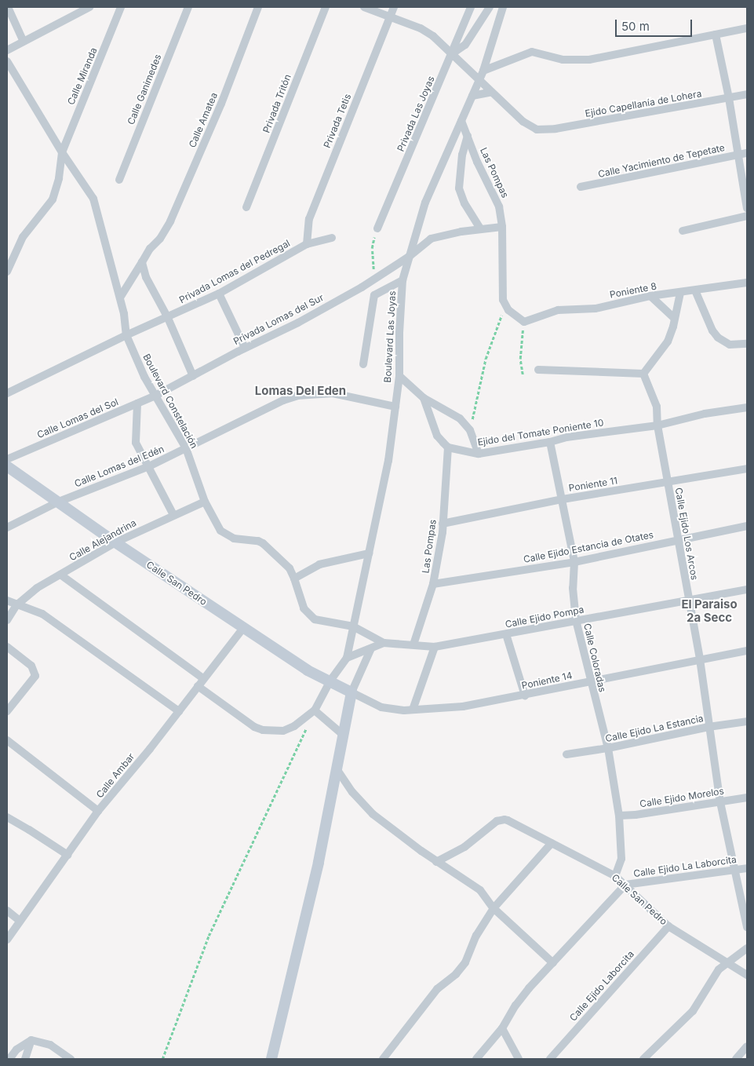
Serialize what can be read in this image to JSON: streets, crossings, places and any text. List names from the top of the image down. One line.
{"streets":{"street":["Calle Miranda","Calle Ganimedes","Privada Tritón","Ejido Capellanía de Lohera","Privada Las Joyas","Calle Amatea","Privada Tetis","Calle Yacimiento de Tepetate","Las Pompas","Privada Lomas del Pedregal","Poniente 8","Privada Lomas del Sur","Boulevard Las Joyas","Boulevard Constelación","Calle Lomas del Sol","Ejido del Tomate Poniente 10","Calle Lomas del Edén","Poniente 11","Calle Ejido Los Arcos","Calle Alejandrina","Calle Ejido Estancia de Otates","Calle San Pedro","Calle Ejido Pompa","Calle Coloradas","Poniente 14","Calle Ejido La Estancia","Calle Ambar","Calle Ejido Morelos","Calle Ejido La Laborcita","Calle Ejido Laborcita"]},"crossings":[["Calle Miranda","Boulevard Constelación"],["Calle Amatea","Boulevard Constelación"],["Privada Tetis","Privada Lomas del Pedregal"],["Las Pompas","Privada Lomas del Sur"],["Las Pompas","Boulevard Las Joyas"],["Las Pompas","Ejido del Tomate Poniente 10"],["Las Pompas","Poniente 11"],["Las Pompas","Calle Ejido Estancia de Otates"],["Las Pompas","Calle Ejido Pompa"],["Privada Lomas del Pedregal","Boulevard Constelación"],["Privada Lomas del Sur","Boulevard Las Joyas"],["Privada Lomas del Sur","Boulevard Constelación"],["Privada Lomas del Sur","Calle Lomas del Sol"],["Boulevard Las Joyas","Boulevard Constelación"],["Boulevard Las Joyas","Calle Lomas del Edén"],["Boulevard Constelación","Calle Lomas del Sol"],["Boulevard Constelación","Calle Lomas del Edén"],["Boulevard Constelación","Calle Alejandrina"],["Boulevard Constelación","Calle Ejido Pompa"],["Ejido del Tomate Poniente 10","Calle Ejido Los Arcos"],["Ejido del Tomate Poniente 10","Calle Coloradas"],["Calle Lomas del Edén","Calle San Pedro"],["Poniente 11","Calle Ejido Los Arcos"],["Poniente 11","Calle Coloradas"],["Calle Ejido Los Arcos","Calle Ejido Estancia de Otates"],["Calle Ejido Los Arcos","Calle Ejido Pompa"],["Calle Ejido Los Arcos","Poniente 14"],["Calle Ejido Los Arcos","Calle Ejido La Estancia"],["Calle Ejido Los Arcos","Calle Ejido Morelos"],["Calle Ejido Los Arcos","Calle Ejido La Laborcita"],["Calle Alejandrina","Calle San Pedro"],["Calle Ejido Estancia de Otates","Calle Coloradas"],["Calle San Pedro","Calle Coloradas"],["Calle San Pedro","Poniente 14"],["Calle San Pedro","Calle Ambar"],["Calle San Pedro","Calle Ejido La Laborcita"],["Calle San Pedro","Calle Ejido Laborcita"],["Calle Ejido Pompa","Calle Coloradas"],["Calle Coloradas","Poniente 14"],["Calle Coloradas","Calle Ejido La Estancia"],["Calle Coloradas","Calle Ejido Morelos"]],"districts":["Lomas Del Eden","El Paraiso 2a Secc"],"scale_bar":"50 m"}
